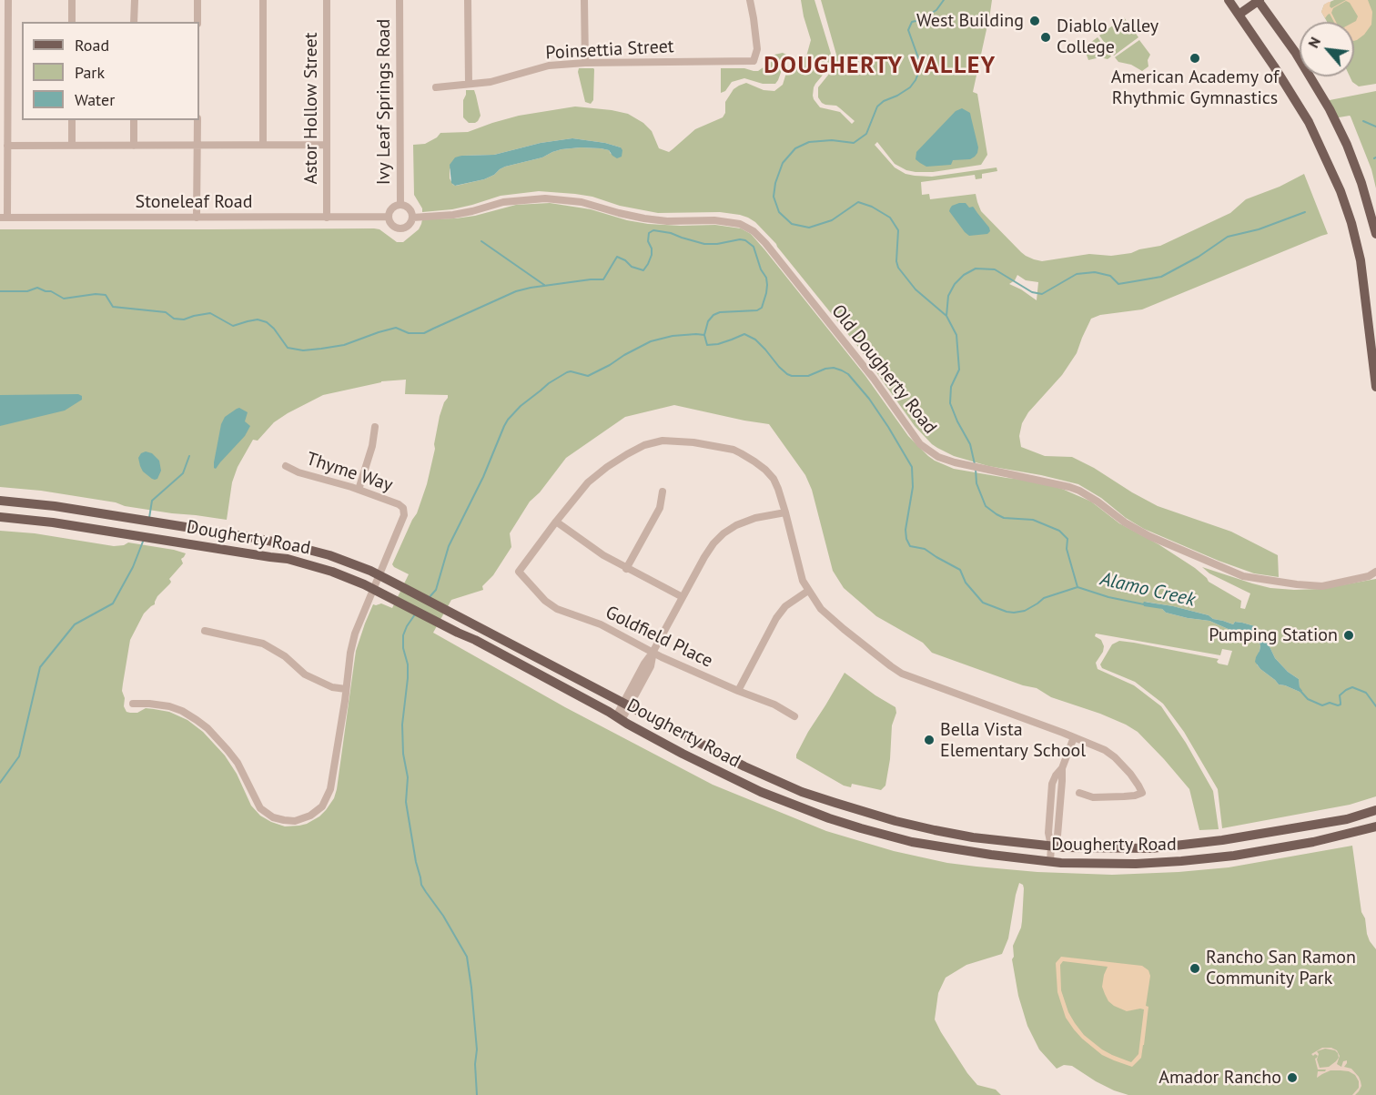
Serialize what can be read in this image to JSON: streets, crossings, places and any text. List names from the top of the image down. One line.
{"streets":{"main road":["Dougherty Road"],"street":["Poinsettia Street","Ivy Leaf Springs Road","Astor Hollow Street","Stoneleaf Road","Old Dougherty Road","Thyme Way","Goldfield Place"]},"crossings":[["Ivy Leaf Springs Road","Stoneleaf Road"],["Ivy Leaf Springs Road","Old Dougherty Road"],["Astor Hollow Street","Stoneleaf Road"],["Stoneleaf Road","Old Dougherty Road"],["Thyme Way","Dougherty Road"]],"districts":["DOUGHERTY VALLEY"],"water":["Alamo Creek"],"places":["West Building","Diablo Valley College","American Academy of Rhythmic Gymnastics","Pumping Station","Bella Vista Elementary School","Rancho San Ramon Community Park","Amador Rancho"],"legend":["Road","Park","Water"],"north":"top left"}
